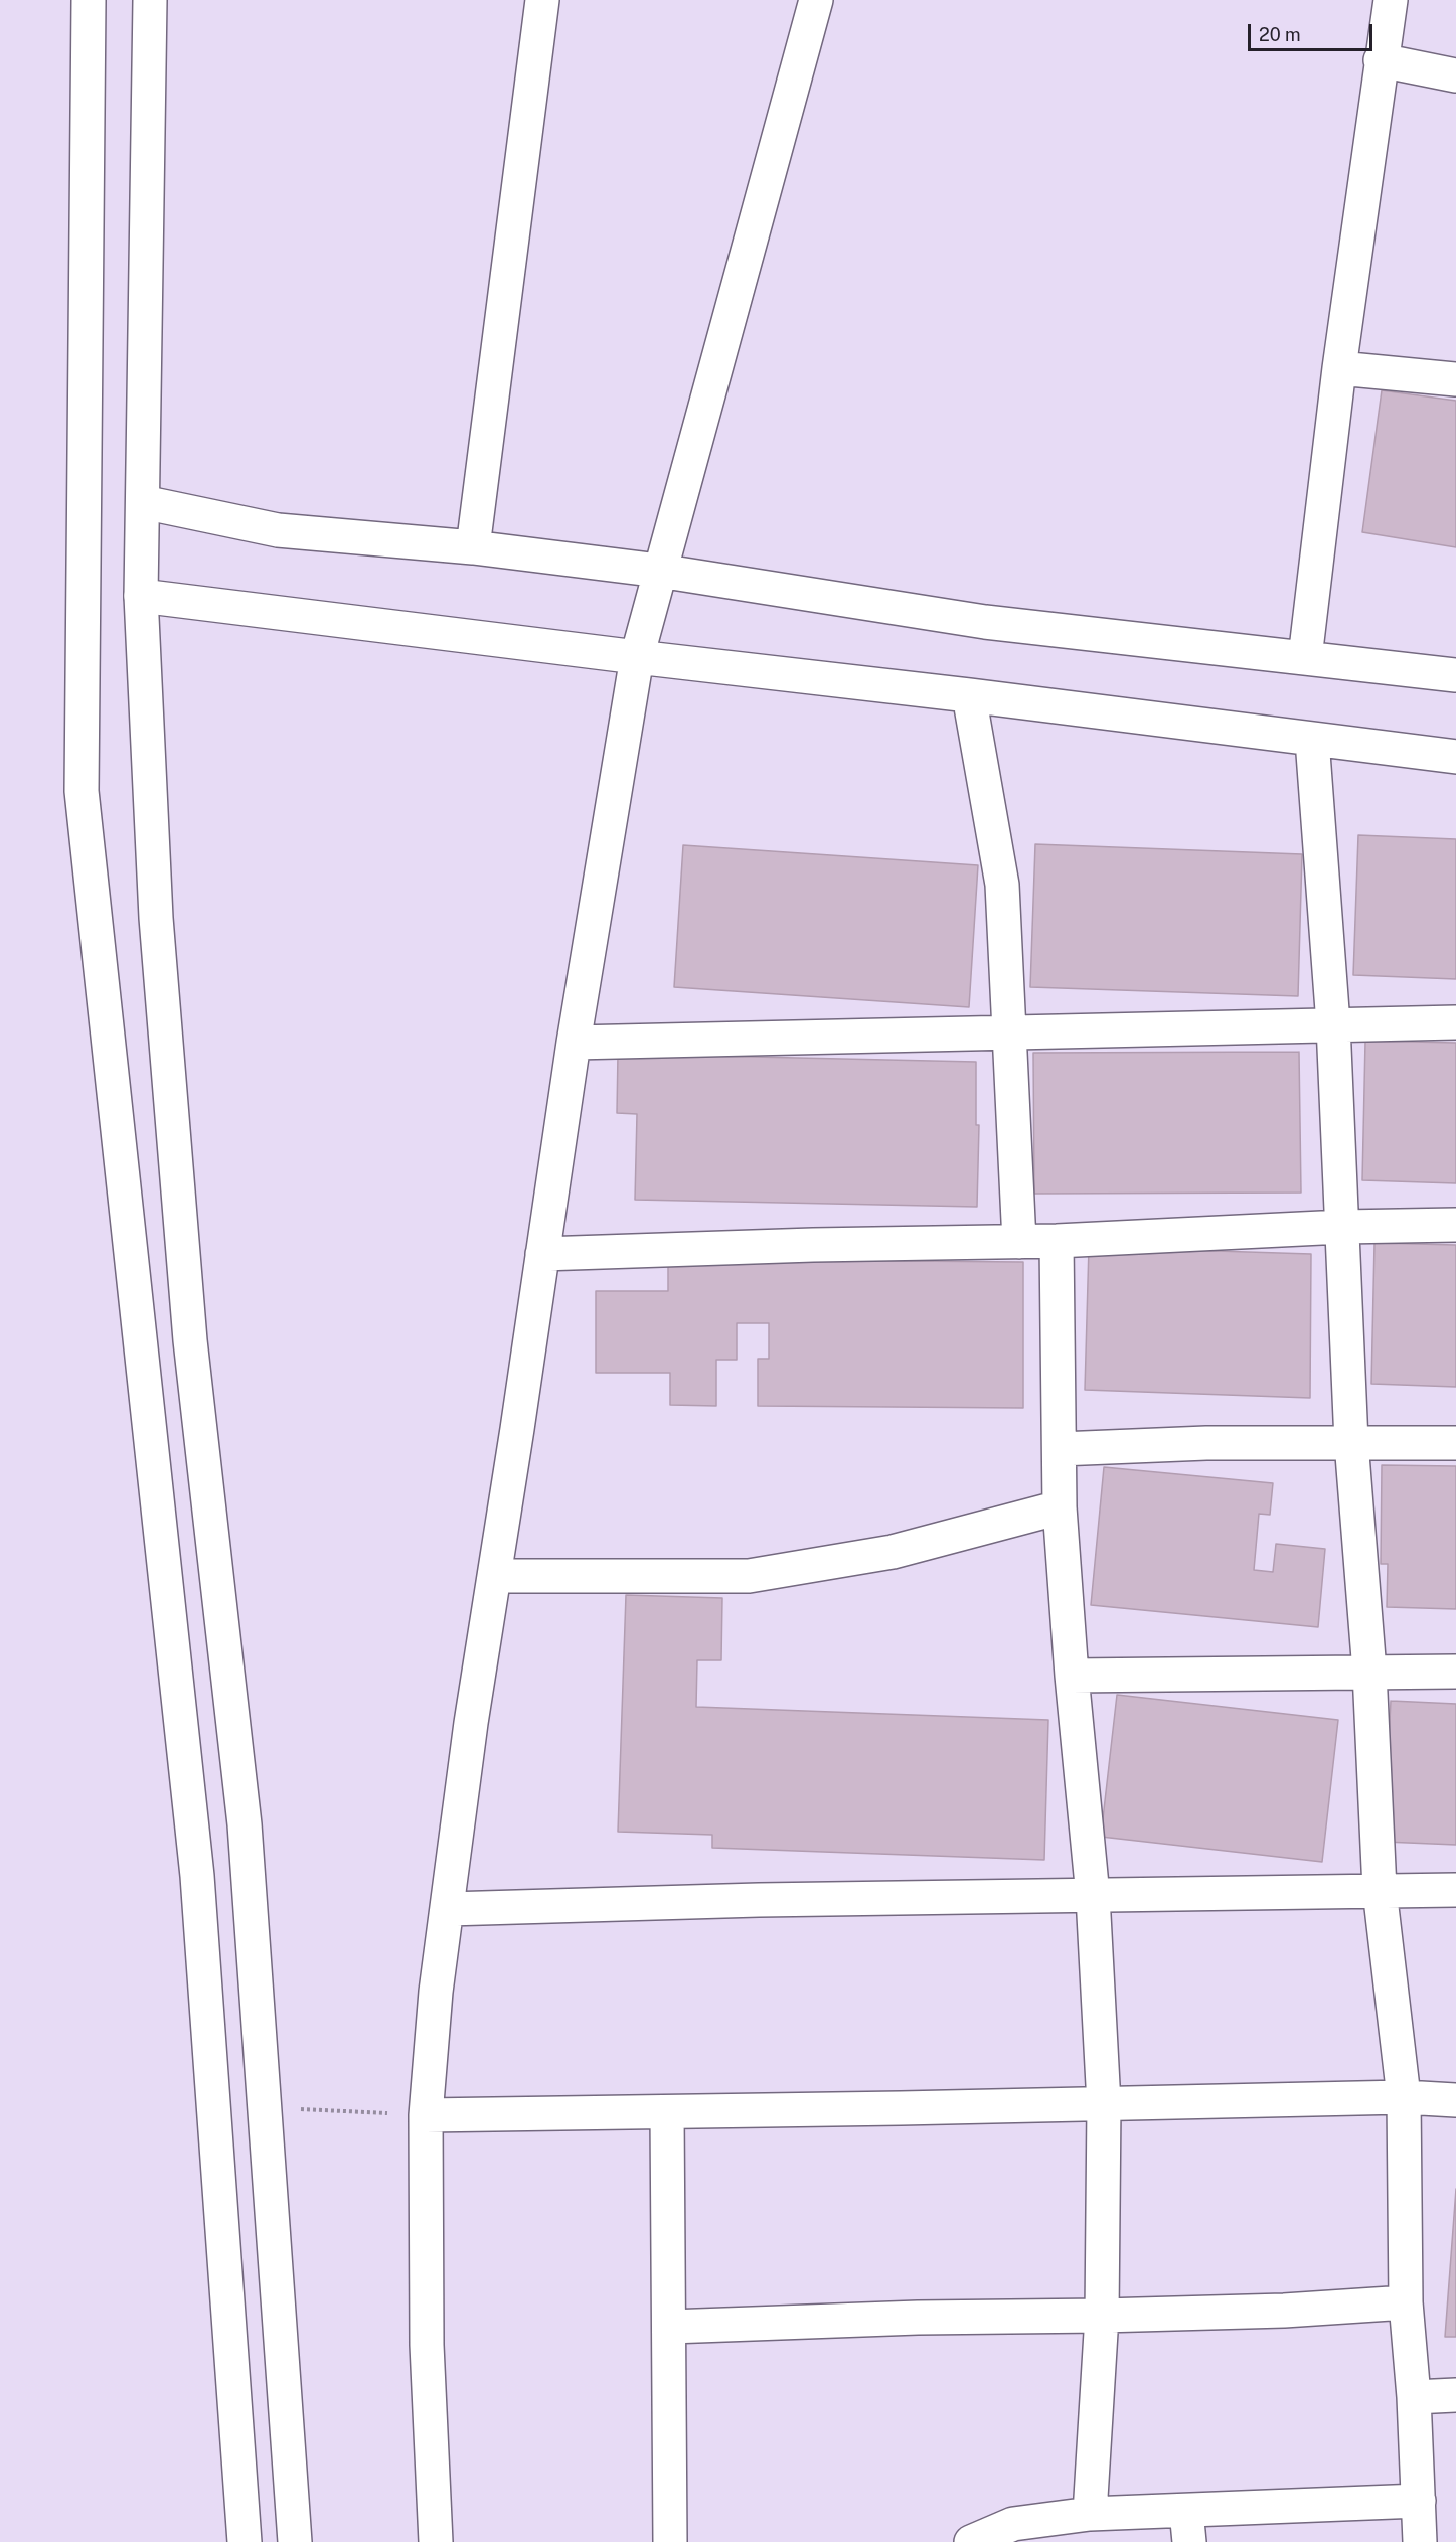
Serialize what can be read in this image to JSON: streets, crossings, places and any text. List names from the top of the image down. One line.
{"scale_bar":"20 m"}
